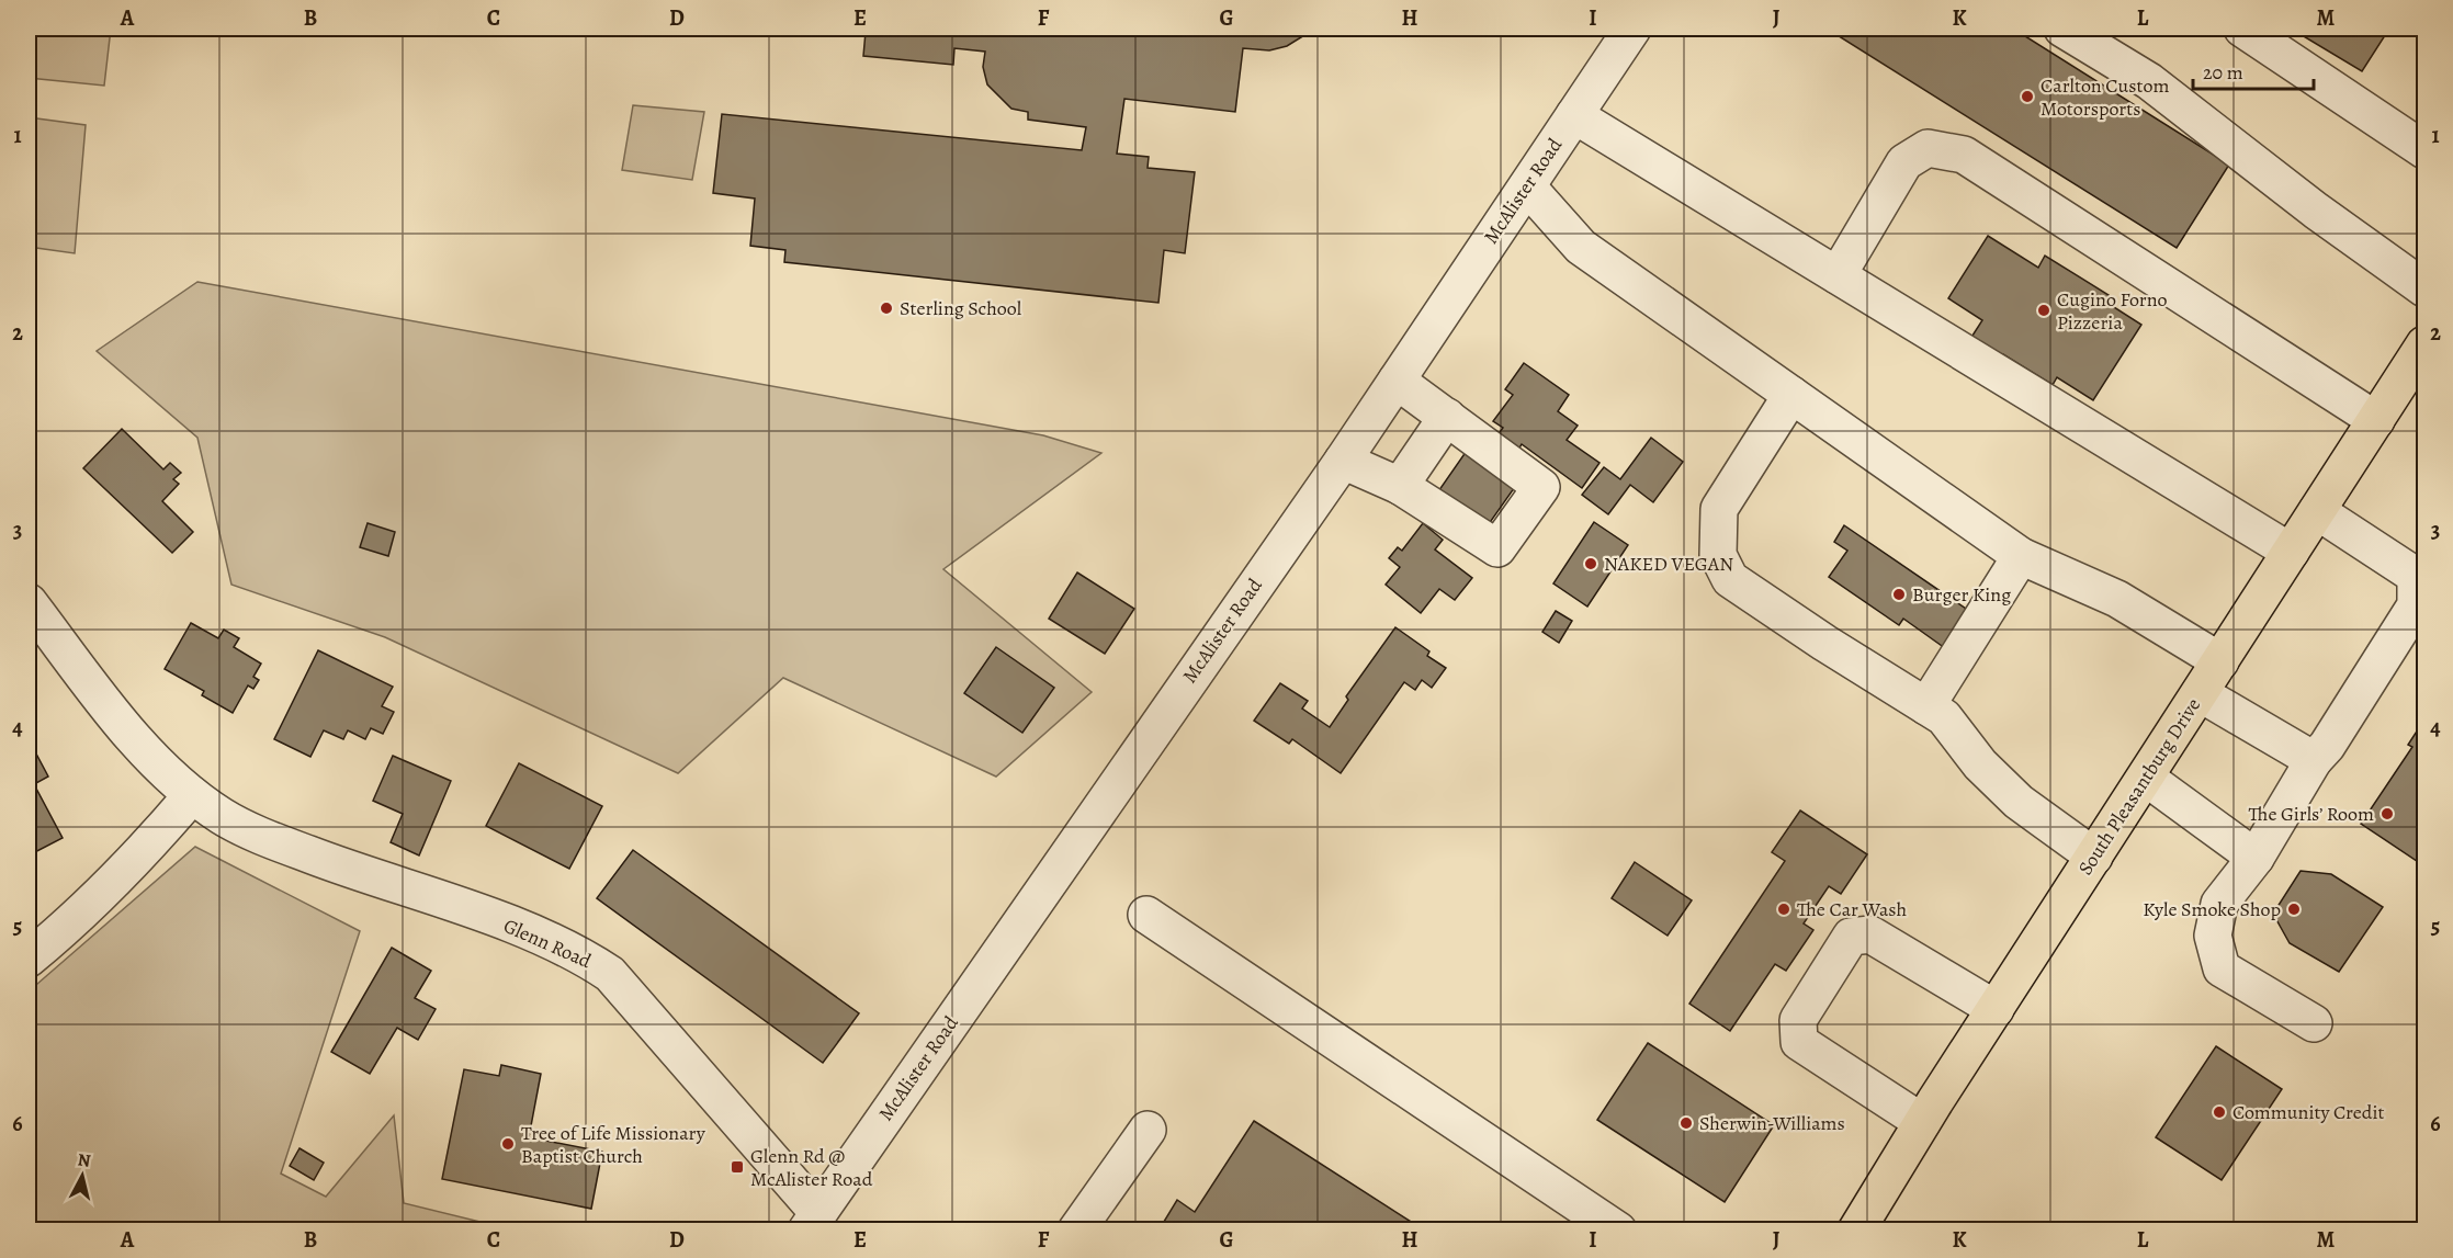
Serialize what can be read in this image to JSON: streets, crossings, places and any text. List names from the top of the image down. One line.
{"streets":{"main road":["South Pleasantburg Drive"],"street":["McAlister Road","Glenn Road"]},"crossings":[["McAlister Road","Glenn Road"]],"places":{"other":["Carlton Custom Motorsports","Sterling School","Cugino Forno Pizzeria","NAKED VEGAN","Burger King","The Girls’ Room","The Car Wash","Kyle Smoke Shop","Community Credit","Sherwin-Williams","Tree of Life Missionary Baptist Church"],"transit":["Glenn Rd @ McAlister Road"]},"scale_bar":"20 m","north":"top","grid":{"columns":["A","B","C","D","E","F","G","H","I","J","K","L","M"],"rows":["1","2","3","4","5","6"]}}
